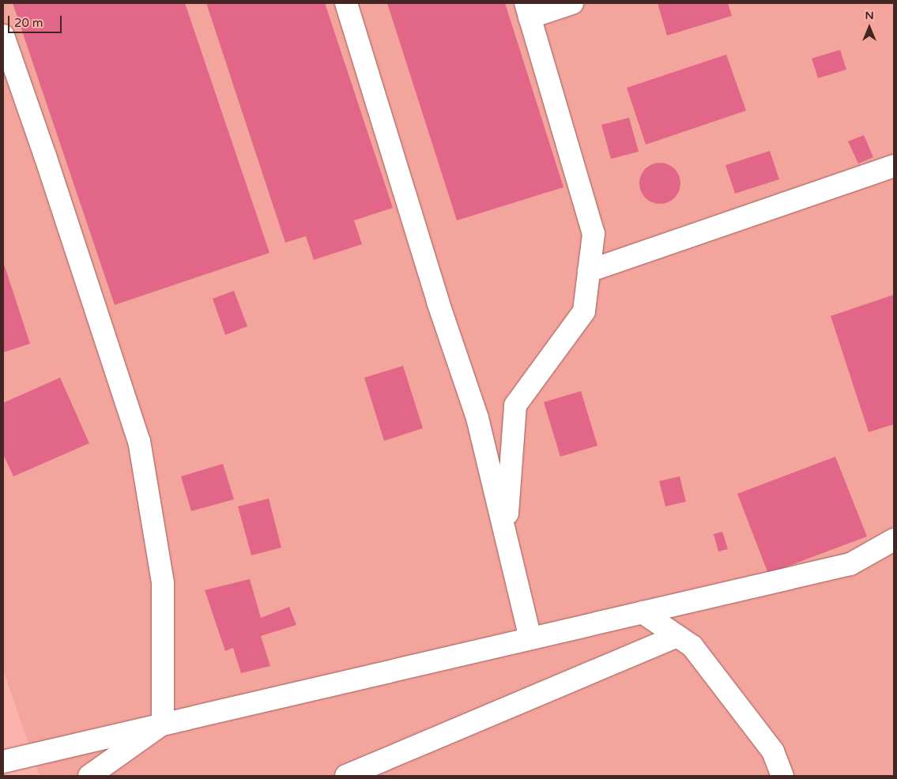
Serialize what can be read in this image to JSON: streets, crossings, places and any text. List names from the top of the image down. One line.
{"scale_bar":"20 m","north":"top"}
